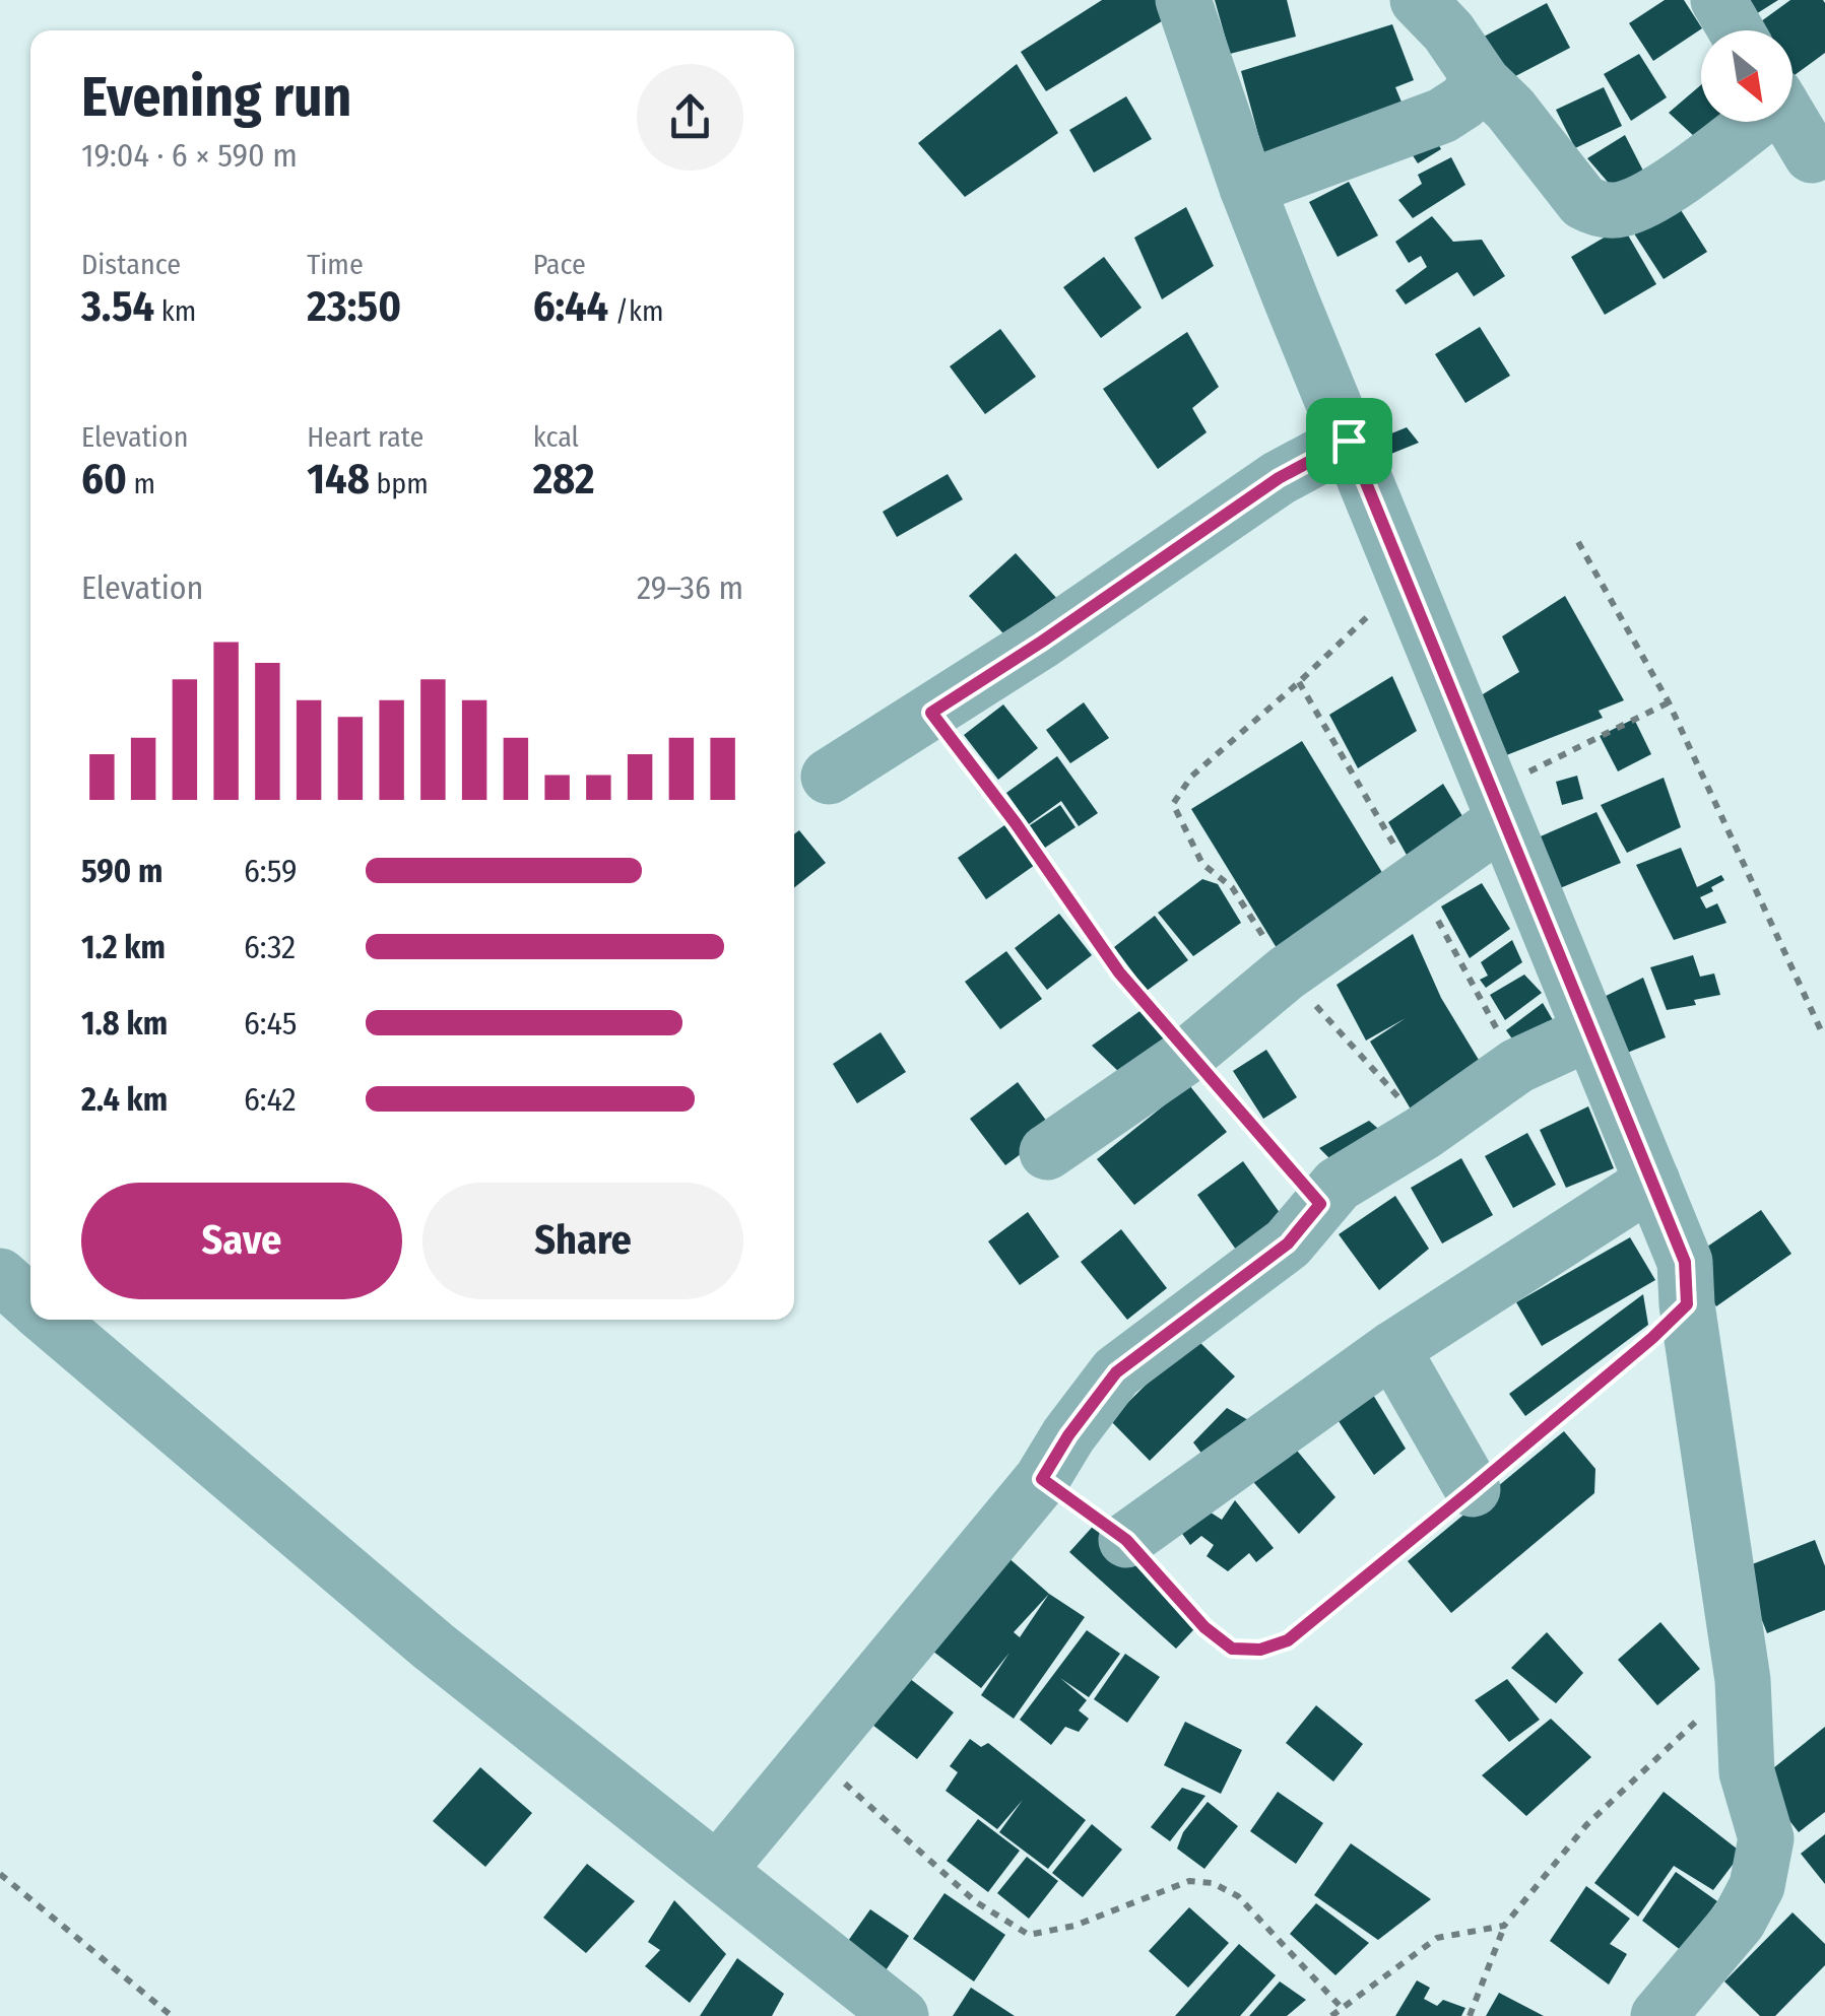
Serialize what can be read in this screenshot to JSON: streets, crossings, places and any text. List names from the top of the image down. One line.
{"north":"bottom right","page":{"heading":["Evening run","19:04 · 6 × 590 m"],"stats":[["Distance","3.54 km"],["Time","23:50"],["Pace","6:44 /km"],["Elevation","60 m"],["Heart rate","148 bpm"],["kcal","282"]],"chart":["Elevation","29–36 m"],"list":[{"name":"590 m","note":"6:59"},{"name":"1.2 km","note":"6:32"},{"name":"1.8 km","note":"6:45"},{"name":"2.4 km","note":"6:42"}],"buttons":["Save","Share"]}}
